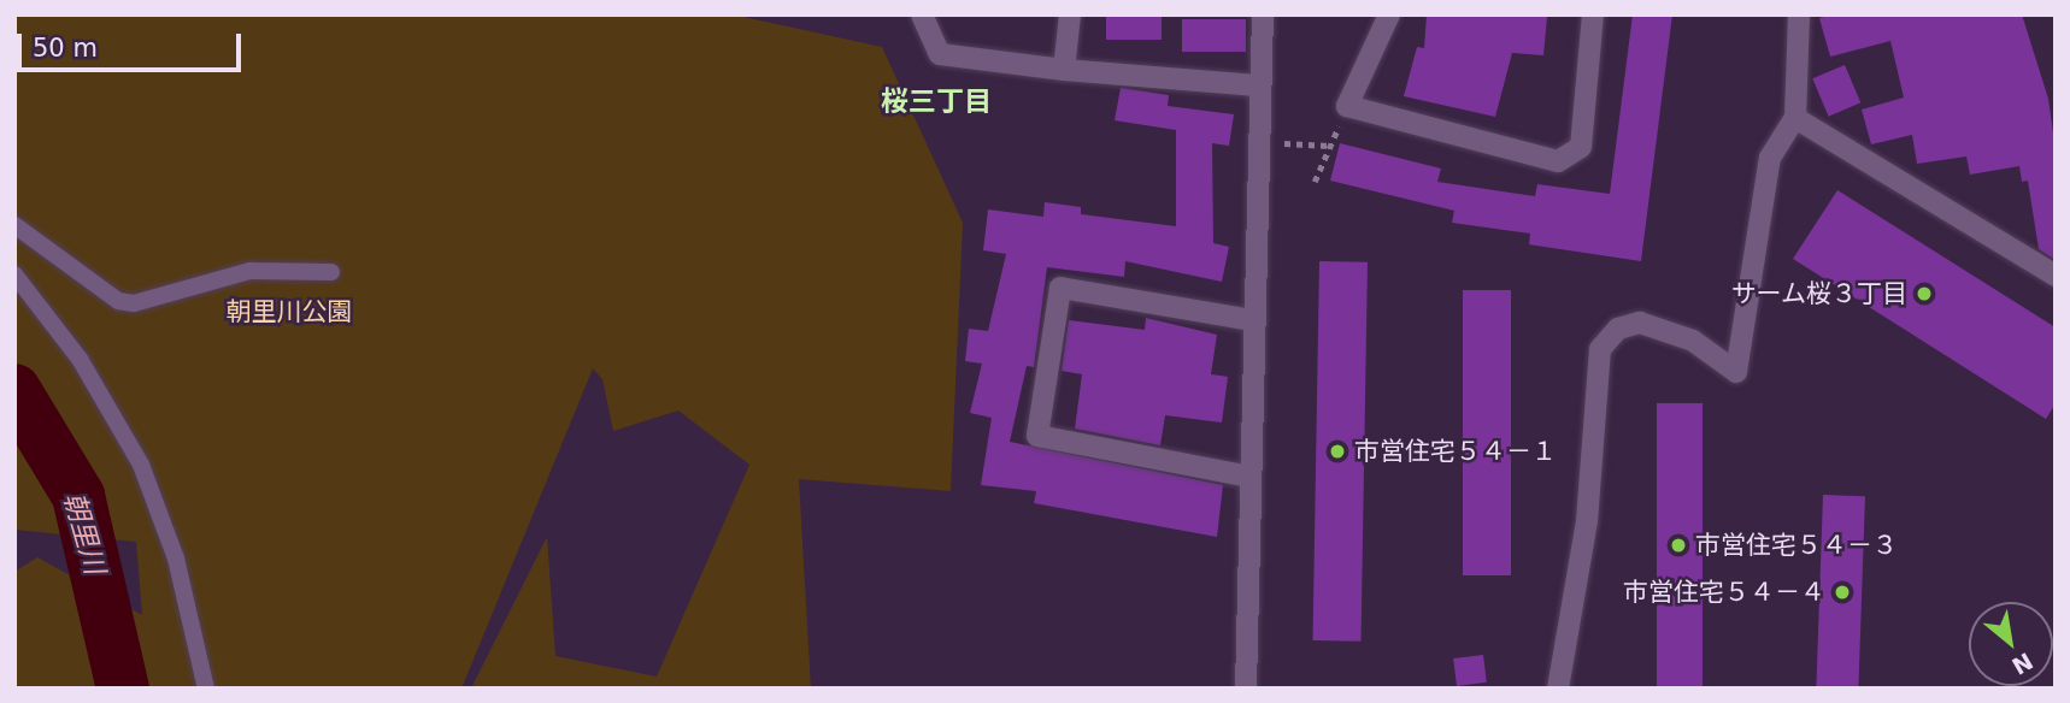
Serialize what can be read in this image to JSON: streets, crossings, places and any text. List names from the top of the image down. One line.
{"districts":["桜三丁目"],"water":["朝里川"],"parks":["朝里川公園"],"places":["サーム桜３丁目","市営住宅５４－１","市営住宅５４－３","市営住宅５４－４"],"scale_bar":"50 m","north":"bottom right"}
